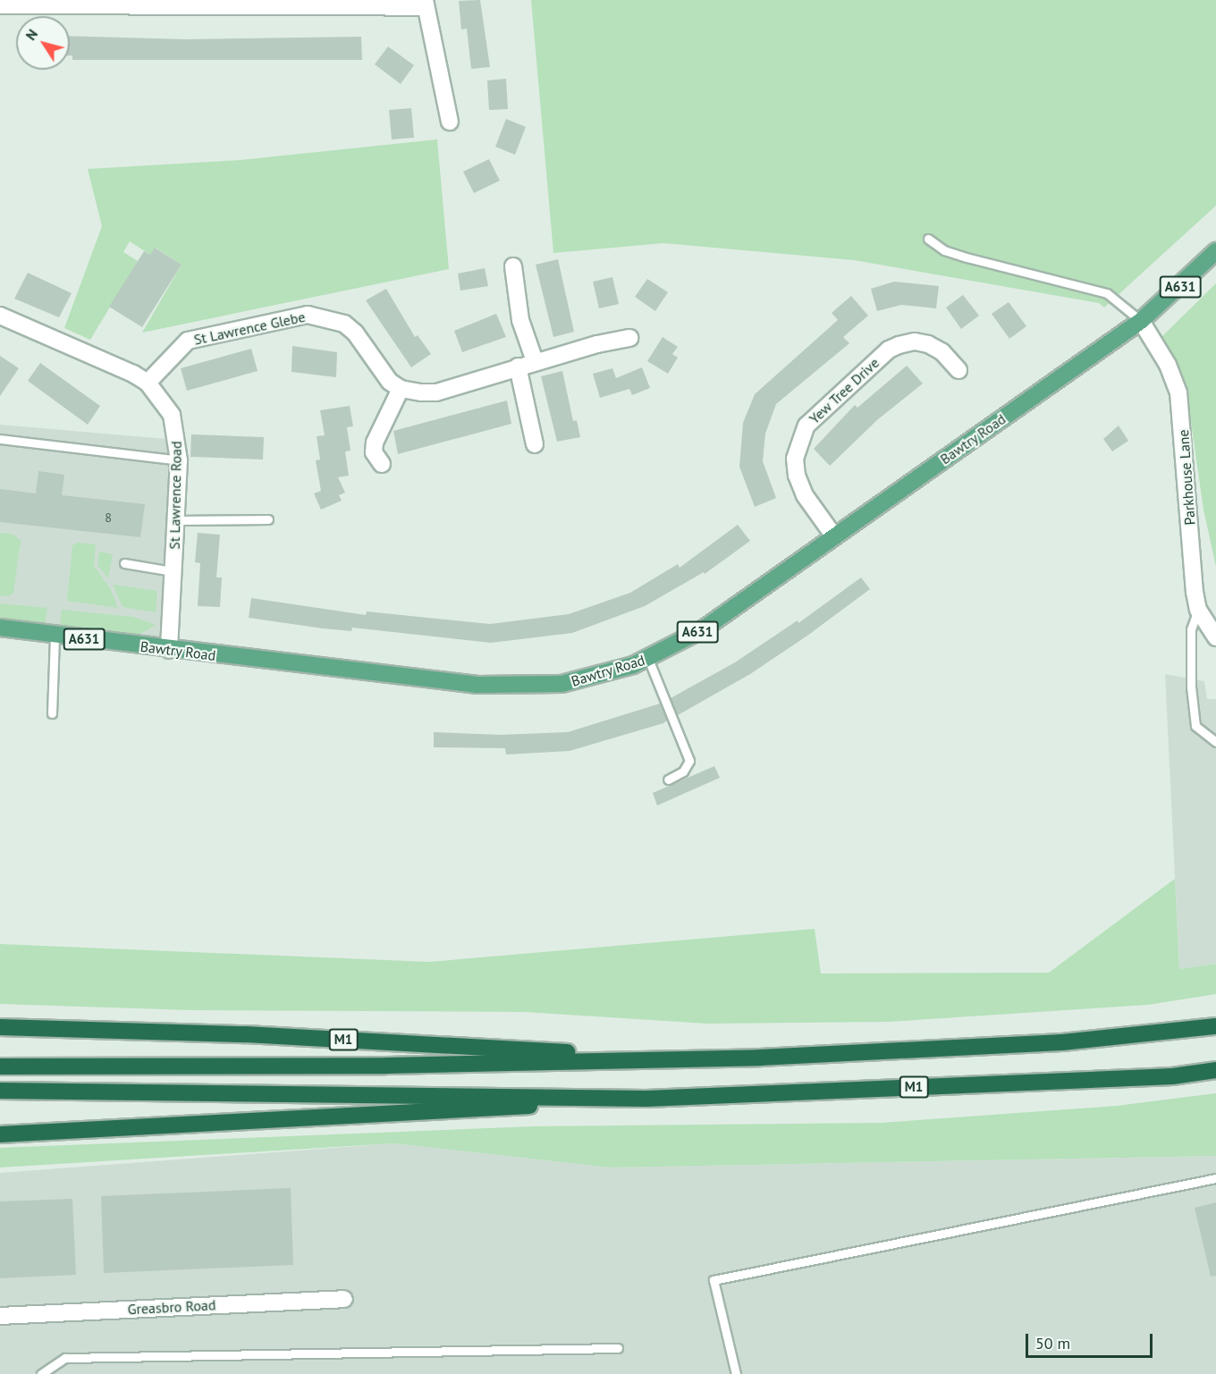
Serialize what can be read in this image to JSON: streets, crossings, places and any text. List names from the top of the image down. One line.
{"streets":{"highway":["M1"],"main road":["A631","Bawtry Road"],"street":["St Lawrence Glebe","Yew Tree Drive","Parkhouse Lane","St Lawrence Road","Greasbro Road"]},"crossings":[["St Lawrence Glebe","St Lawrence Road"],["Yew Tree Drive","Bawtry Road"],["Bawtry Road","Parkhouse Lane"],["Bawtry Road","St Lawrence Road"]],"house_numbers":["8"],"scale_bar":"50 m","north":"top left"}
